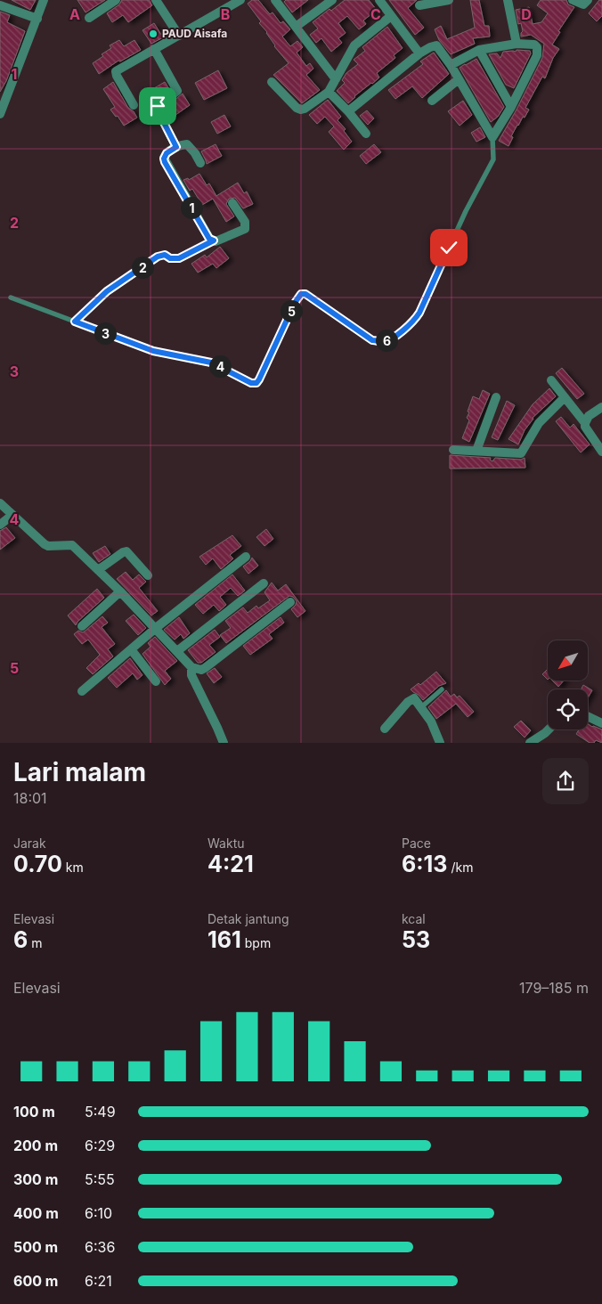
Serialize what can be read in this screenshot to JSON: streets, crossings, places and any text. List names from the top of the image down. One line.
{"places":["PAUD Aisafa"],"north":"bottom left","page":{"pins":["1","2","5","3","6","4"],"heading":["Lari malam","18:01"],"stats":[["Jarak","0.70 km"],["Waktu","4:21"],["Pace","6:13 /km"],["Elevasi","6 m"],["Detak jantung","161 bpm"],["kcal","53"]],"chart":["Elevasi","179–185 m"],"list":[{"name":"100 m","note":"5:49"},{"name":"200 m","note":"6:29"},{"name":"300 m","note":"5:55"},{"name":"400 m","note":"6:10"},{"name":"500 m","note":"6:36"},{"name":"600 m","note":"6:21"}]},"grid":{"columns":["A","B","C","D"],"rows":["1","2","3","4","5"]}}
